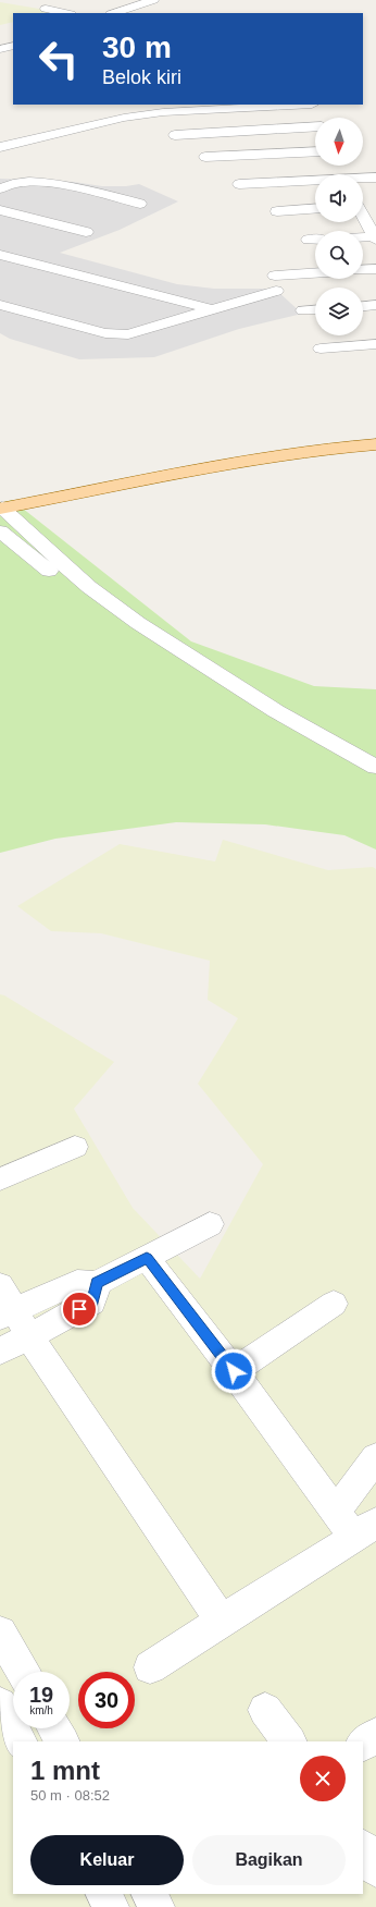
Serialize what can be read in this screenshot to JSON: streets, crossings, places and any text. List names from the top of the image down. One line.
{"north":"bottom","page":{"turn":["30 m","Belok kiri"],"speed":"19 km/h","limit":"30","heading":["1 mnt","50 m · 08:52"],"buttons":["Keluar","Bagikan"]}}
